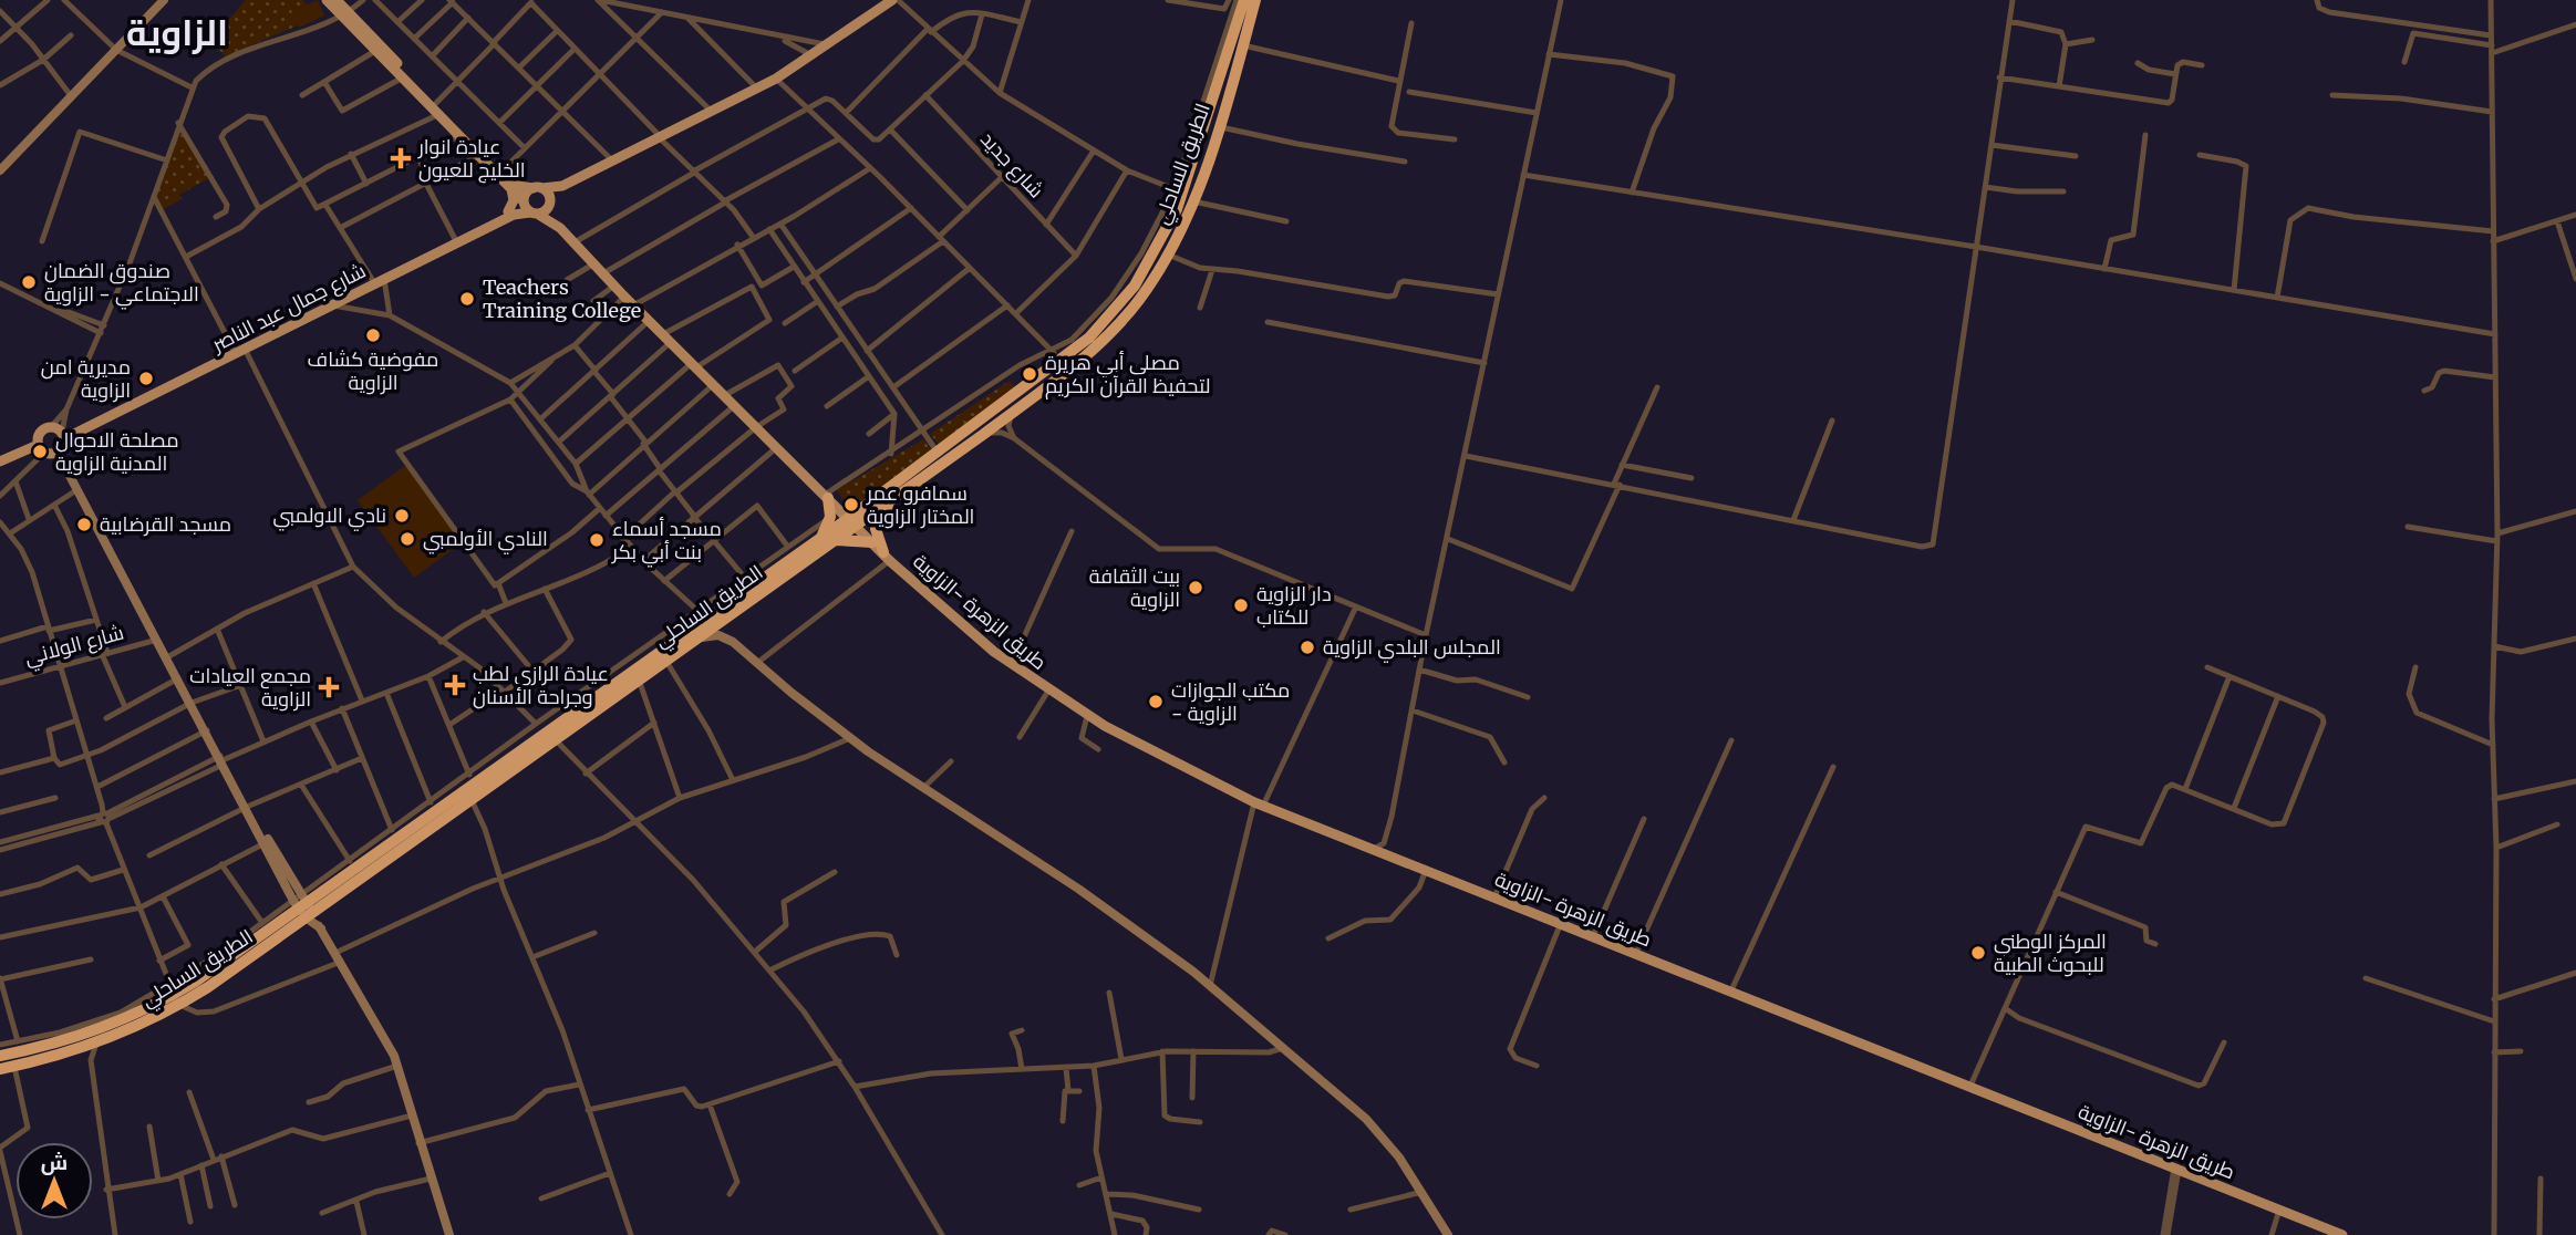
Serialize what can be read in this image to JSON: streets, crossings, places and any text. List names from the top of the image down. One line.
{"streets":{"highway":["الطريق الساحلي"],"main road":["شارع جمال عبد الناصر","طريق الزهرة -الزاوية"],"street":["شارع جديد","شارع الولاني"]},"crossings":[["الطريق الساحلي","طريق الزهرة -الزاوية"]],"districts":["الزاوية"],"places":{"health":["عيادة انوار الخليج للعيون","عيادة الرازي لطب وجراحة الأسنان","مجمع العيادات الزاوية"],"other":["صندوق الضمان الاجتماعي - الزاوية","Teachers Training College","مفوضية كشاف الزاوية","مصلى أبي هريرة لتحفيظ القرآن الكريم","مديرية امن الزاوية","مصلحة الاحوال المدنية الزاوية","سمافرو عمر المختار الزاوية","نادي الاولمبي","مسجد القرضابية","النادي الأولمبي","مسجد أسماء بنت أبي بكر","بيت الثقافة الزاوية","دار الزاوية للكتاب","المجلس البلدي الزاوية","مكتب الجوازات - الزاوية","المركز الوطني للبحوث الطبية"]},"north":"top"}
